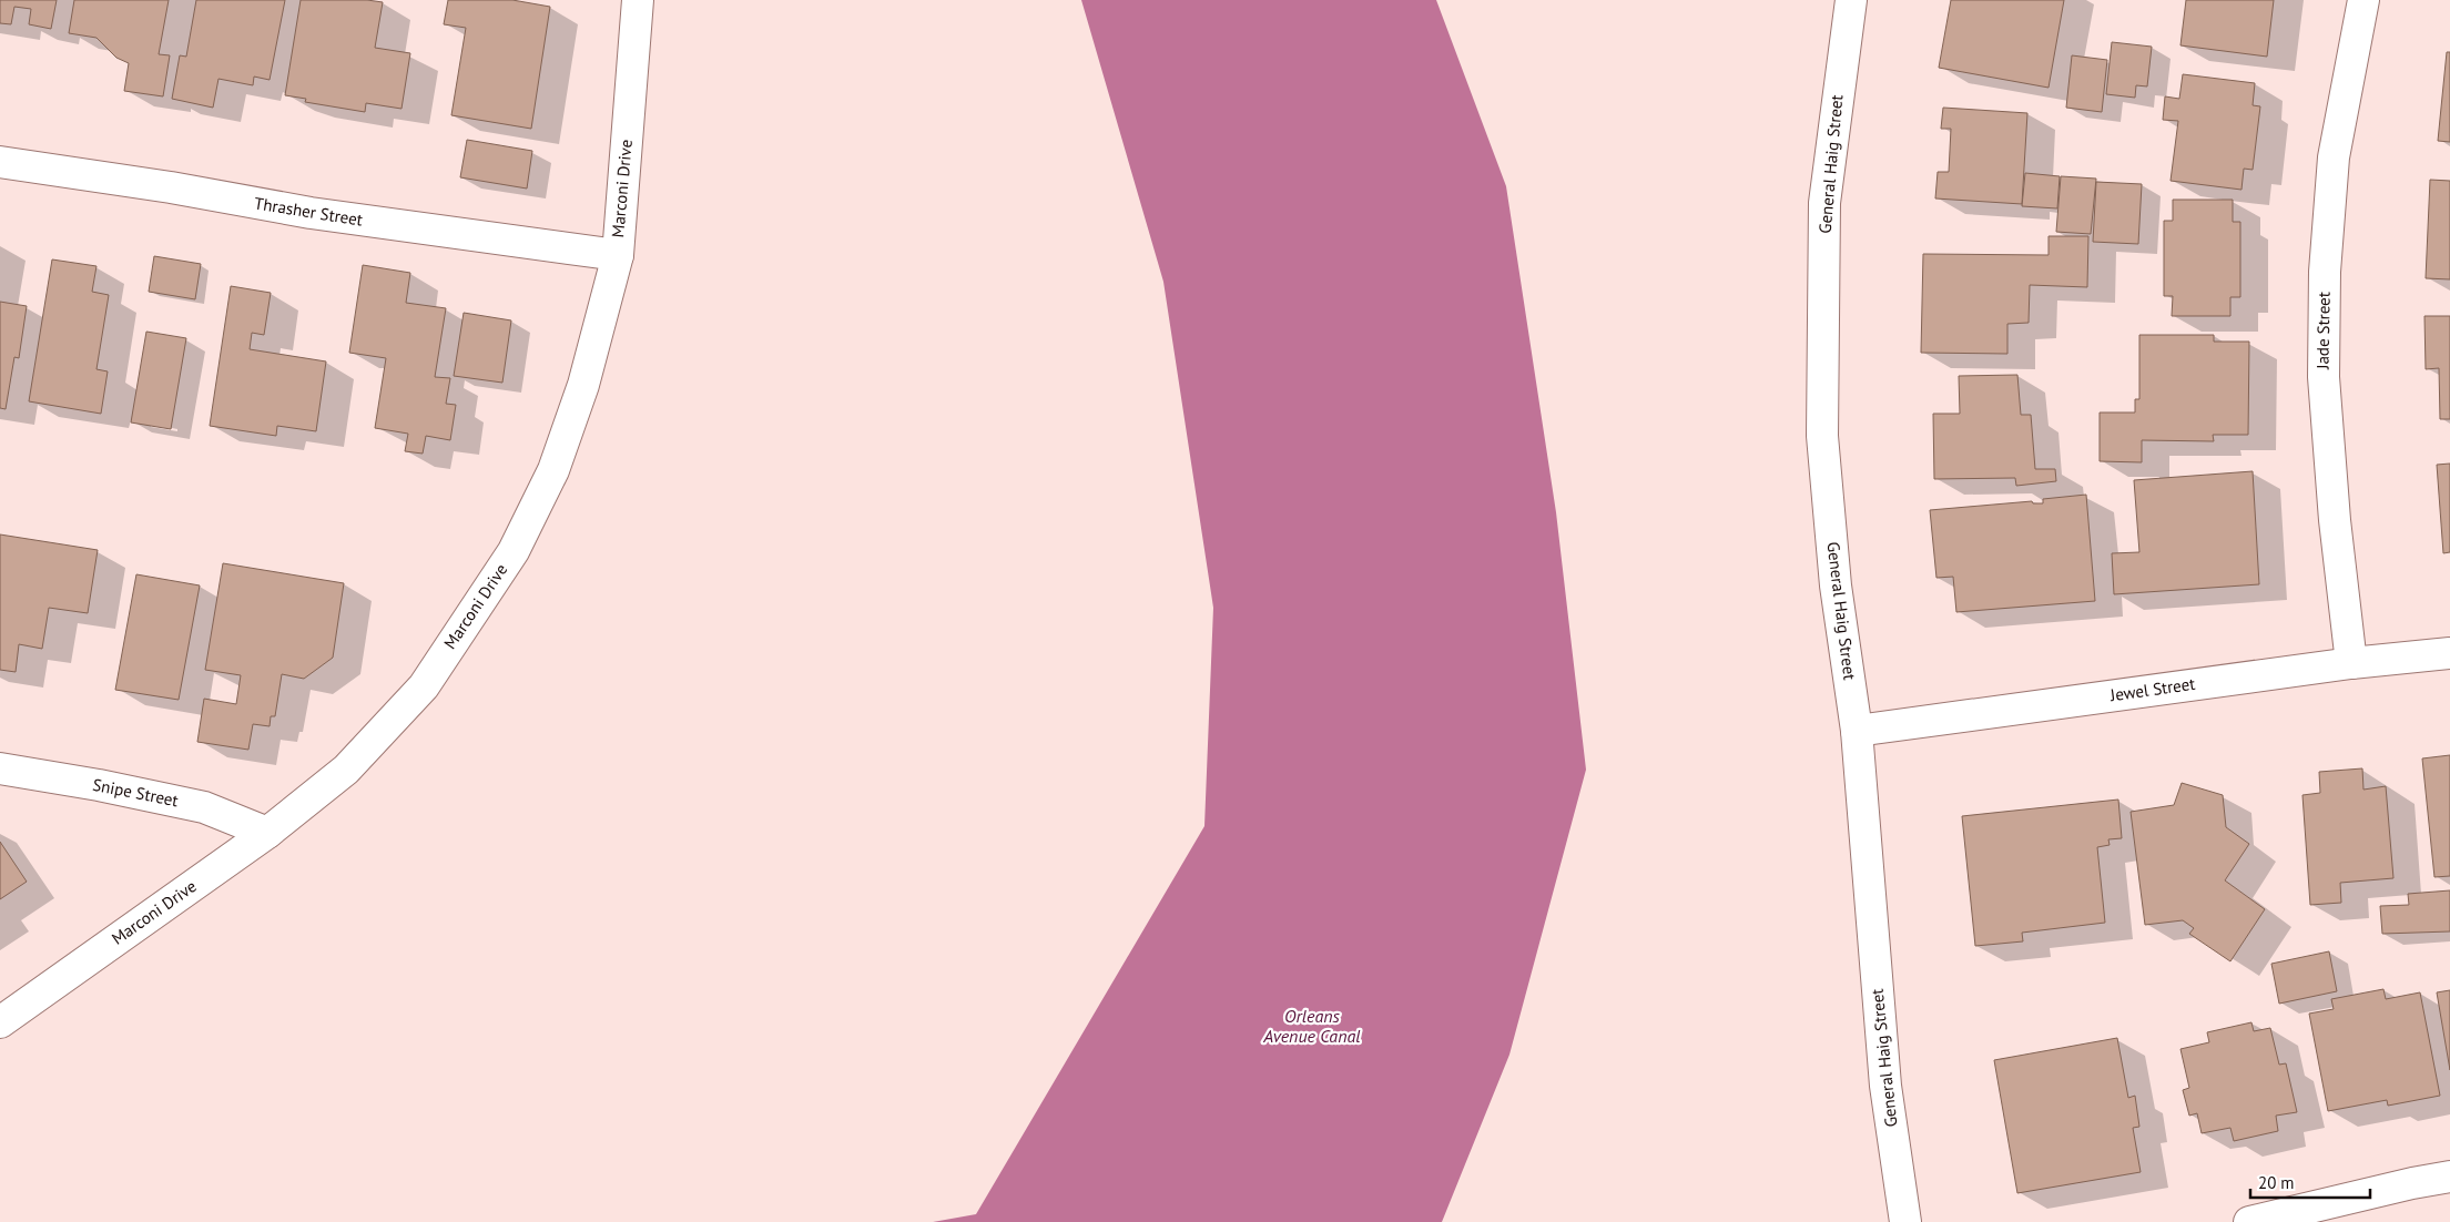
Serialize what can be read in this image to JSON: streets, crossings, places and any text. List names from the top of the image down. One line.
{"streets":{"street":["General Haig Street","Marconi Drive","Thrasher Street","Jade Street","Jewel Street","Snipe Street"]},"crossings":[["General Haig Street","Jewel Street"],["Marconi Drive","Thrasher Street"],["Marconi Drive","Snipe Street"],["Jade Street","Jewel Street"]],"water":["Orleans Avenue Canal"],"scale_bar":"20 m"}
